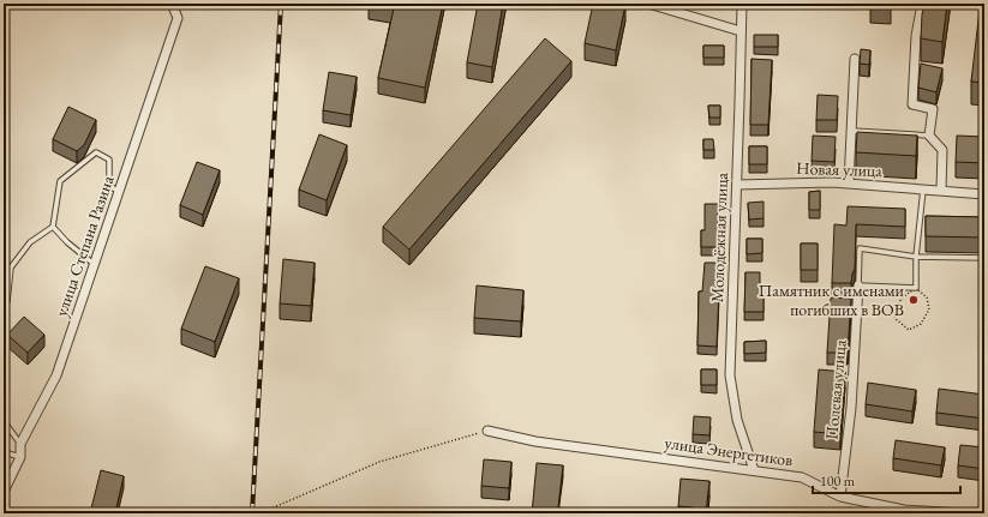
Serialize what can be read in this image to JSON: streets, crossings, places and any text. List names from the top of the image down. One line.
{"streets":{"street":["Новая улица","Молодёжная улица","улица Степана Разина","Полевая улица","улица Энергетиков"]},"crossings":[["Новая улица","Молодёжная улица"],["Молодёжная улица","улица Энергетиков"],["Полевая улица","улица Энергетиков"]],"places":["Памятник с именами погибших в ВОВ"],"scale_bar":"100 m"}
